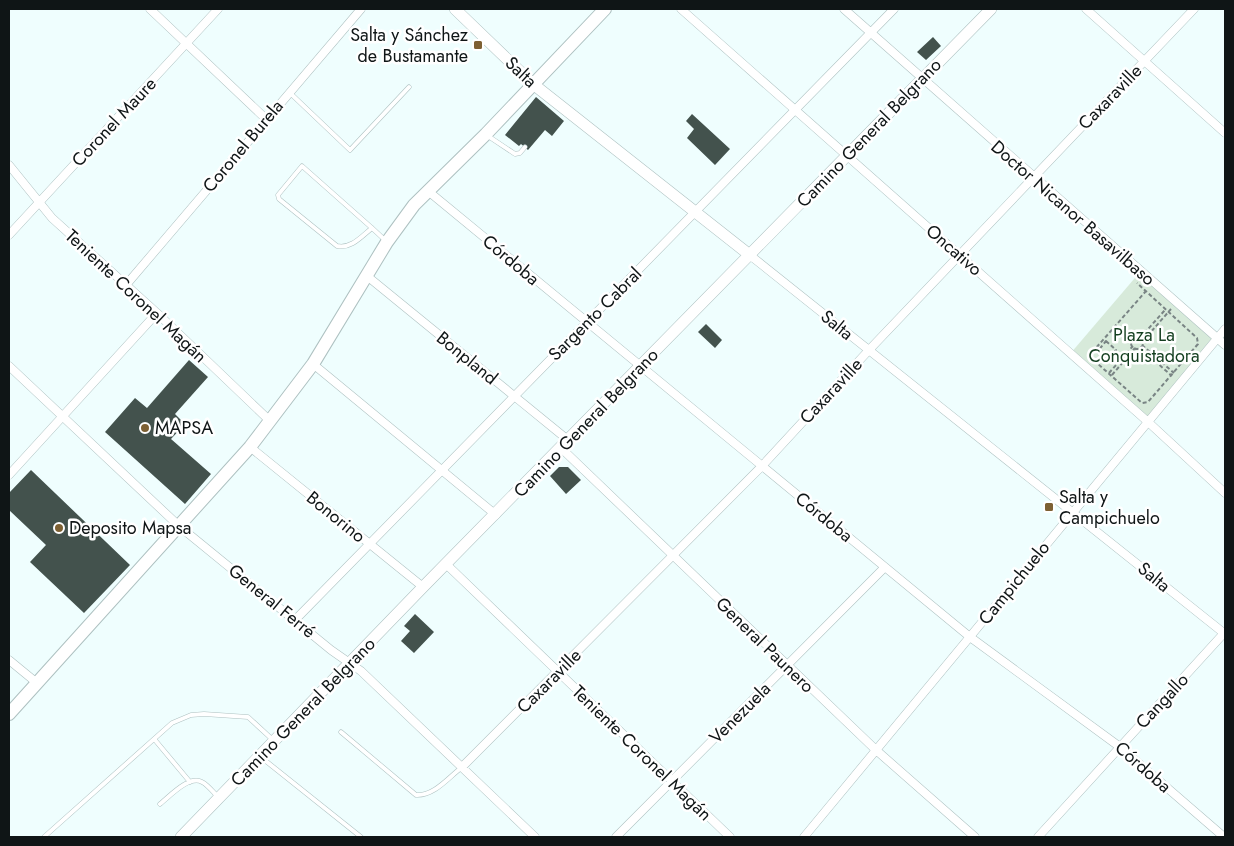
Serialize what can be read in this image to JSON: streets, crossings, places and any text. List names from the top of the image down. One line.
{"streets":{"street":["Salta","Caxaraville","Coronel Maure","Camino General Belgrano","Coronel Burela","Doctor Nicanor Basavilbaso","Oncativo","Córdoba","Teniente Coronel Magán","Sargento Cabral","Bonpland","Bonorino","Campichuelo","General Ferré","General Paunero","Cangallo","Venezuela"]},"crossings":[["Salta","Caxaraville"],["Salta","Camino General Belgrano"],["Salta","Sargento Cabral"],["Salta","Campichuelo"],["Salta","Cangallo"],["Caxaraville","Doctor Nicanor Basavilbaso"],["Caxaraville","Oncativo"],["Caxaraville","Córdoba"],["Caxaraville","Teniente Coronel Magán"],["Caxaraville","General Ferré"],["Caxaraville","General Paunero"],["Coronel Maure","Teniente Coronel Magán"],["Camino General Belgrano","Doctor Nicanor Basavilbaso"],["Camino General Belgrano","Oncativo"],["Camino General Belgrano","Córdoba"],["Camino General Belgrano","Teniente Coronel Magán"],["Camino General Belgrano","Bonpland"],["Camino General Belgrano","Bonorino"],["Camino General Belgrano","General Ferré"],["Camino General Belgrano","General Paunero"],["Coronel Burela","Teniente Coronel Magán"],["Doctor Nicanor Basavilbaso","Sargento Cabral"],["Doctor Nicanor Basavilbaso","Campichuelo"],["Oncativo","Sargento Cabral"],["Oncativo","Campichuelo"],["Córdoba","Sargento Cabral"],["Córdoba","Campichuelo"],["Córdoba","Cangallo"],["Córdoba","Venezuela"],["Teniente Coronel Magán","Venezuela"],["Sargento Cabral","Bonpland"],["Sargento Cabral","Bonorino"],["Sargento Cabral","General Ferré"],["Bonpland","General Paunero"],["Campichuelo","General Paunero"],["General Paunero","Venezuela"]],"parks":["Plaza La Conquistadora"],"places":{"transit":["Salta y Sánchez de Bustamante","Salta y Campichuelo"],"other":["MAPSA","Deposito Mapsa"]}}
